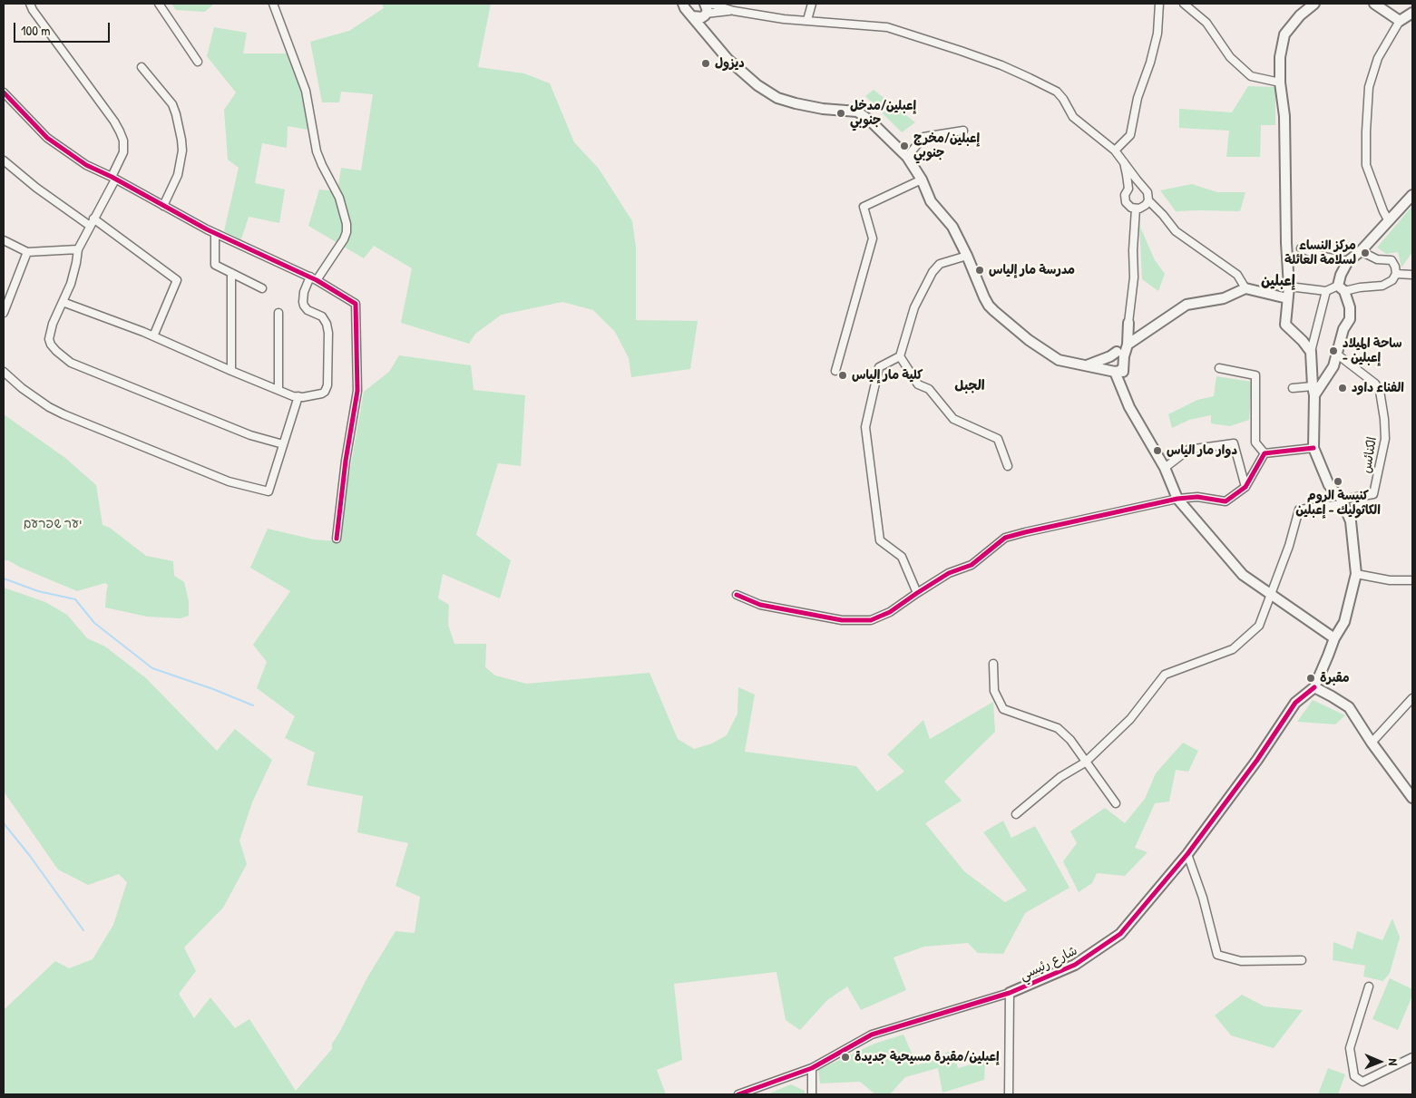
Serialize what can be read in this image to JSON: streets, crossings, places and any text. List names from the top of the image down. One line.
{"streets":{"street":["الكنائس","شارع رئيسي"]},"districts":["إعبلين","الجبل"],"parks":["יער שפרעם"],"places":["ديزول","إعبلين/مدخل جنوبي","إعبلين/مخرج جنوبي","مركز النساء لسلامة العائلة","مدرسة مار إلياس","ساحة الميلاد - إعبلين","كلية مار إلياس","الفناء داود","دوار مار الياس","كنيسة الروم الكاثوليك - إعبلين","مقبرة","إعبلين/مقبرة مسيحية جديدة"],"scale_bar":"100 m","north":"right"}
